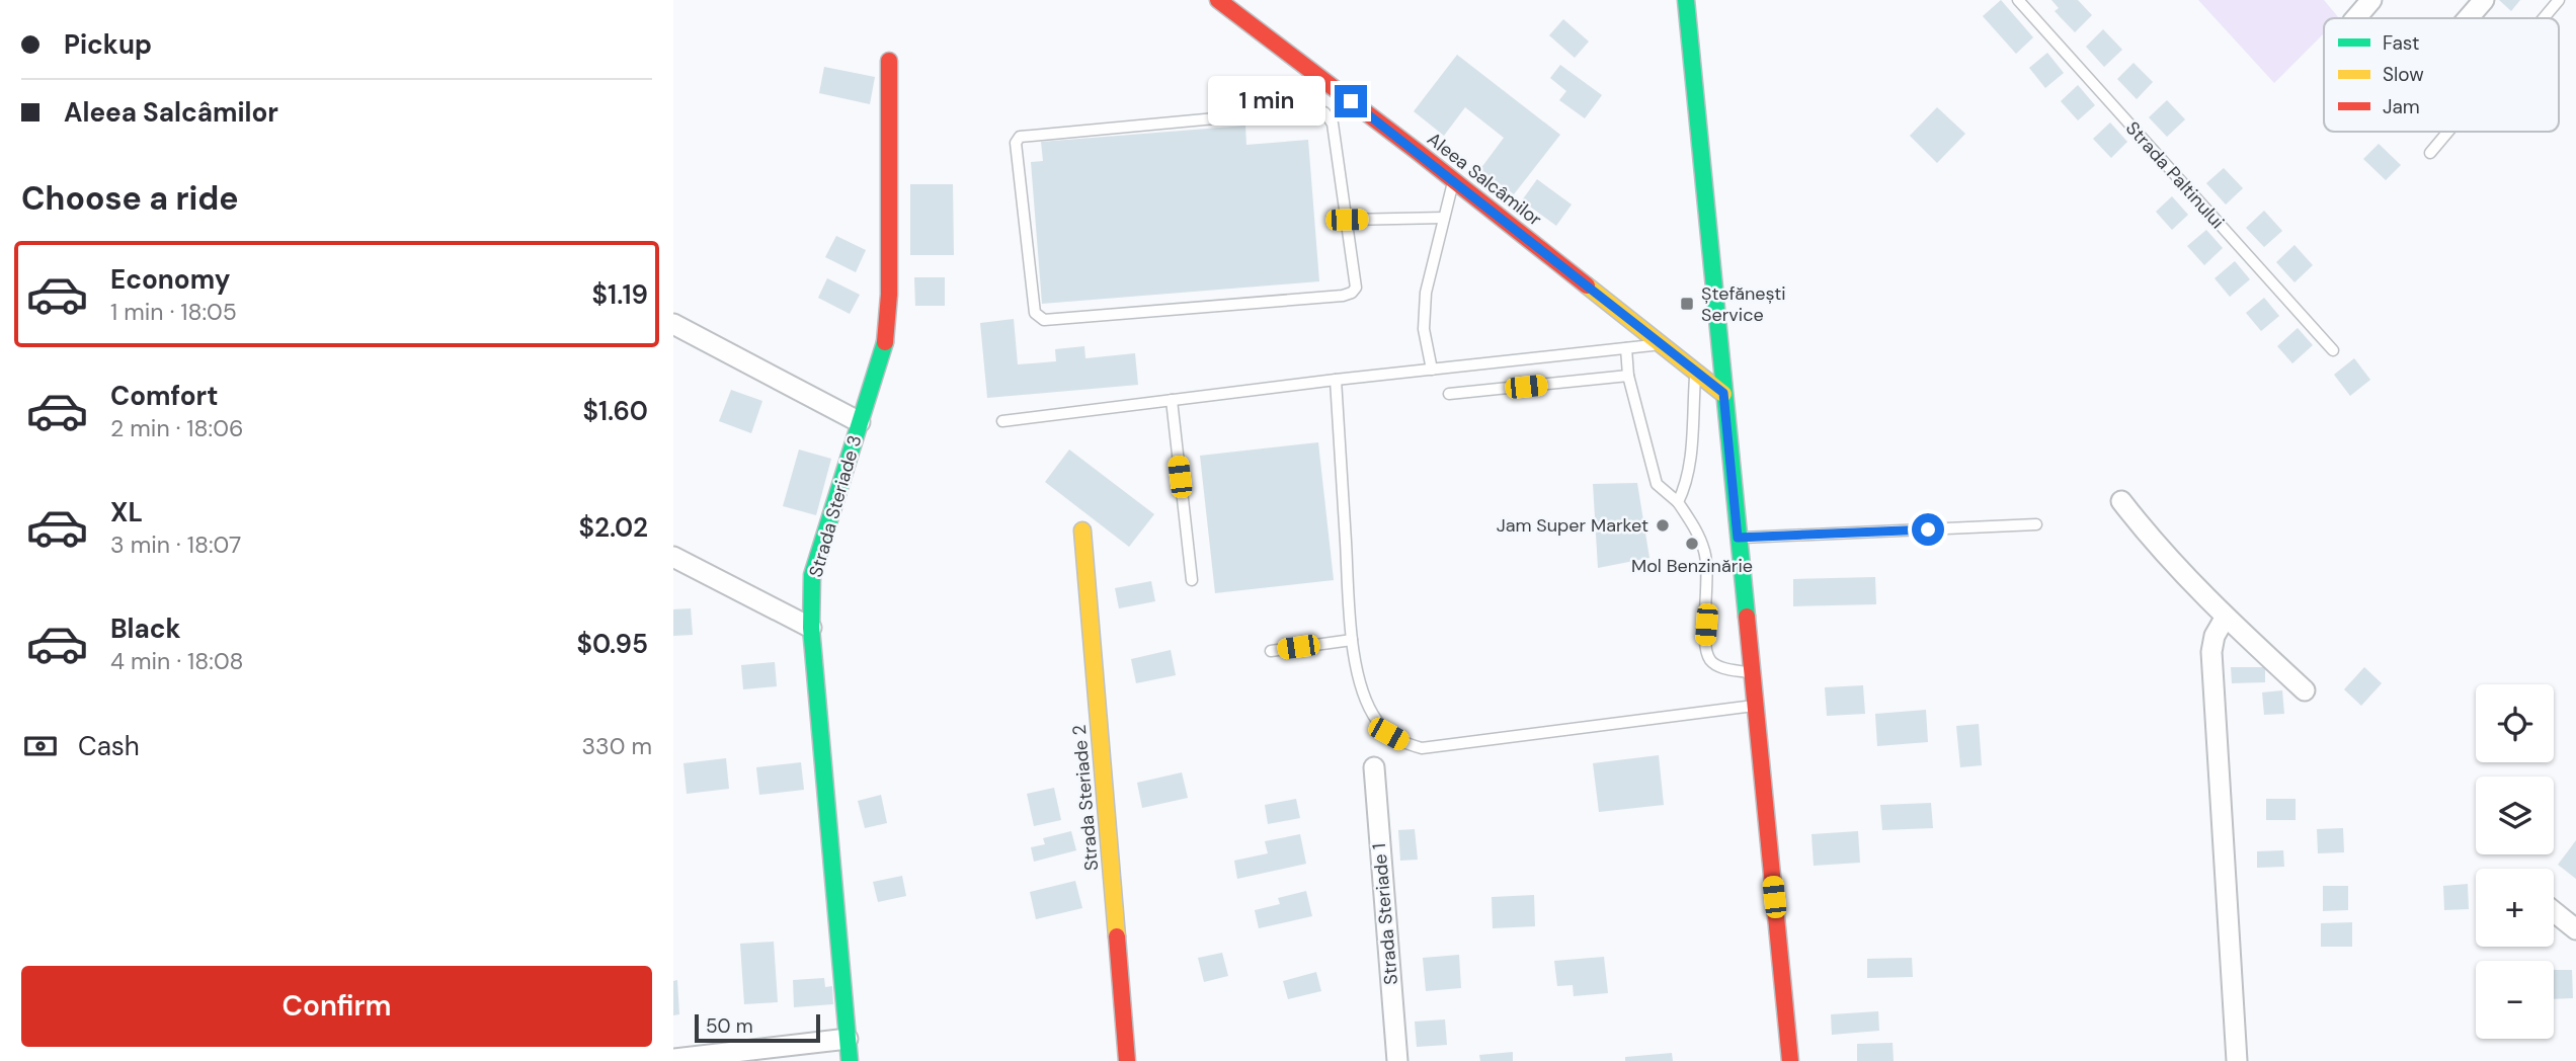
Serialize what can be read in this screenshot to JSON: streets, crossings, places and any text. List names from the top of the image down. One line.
{"streets":{"street":["Aleea Salcâmilor","Strada Steriade 3","Strada Steriade 2","Strada Steriade 1"],"lane":["Strada Paltinului"]},"places":{"transit":["Ștefănești Service"],"other":["Jam Super Market","Mol Benzinărie"]},"legend":["Fast","Slow","Jam"],"scale_bar":"50 m","page":{"banner":["Pickup","Aleea Salcâmilor"],"bubble":"1 min","heading":"Choose a ride","list":[{"name":"Economy","note":"1 min · 18:05","value":"$1.19"},{"name":"Comfort","note":"2 min · 18:06","value":"$1.60"},{"name":"XL","note":"3 min · 18:07","value":"$2.02"},{"name":"Black","note":"4 min · 18:08","value":"$0.95"}],"map_buttons":["+","−"],"pay":["Cash","330 m"],"buttons":"Confirm","scale":"50 m"}}
